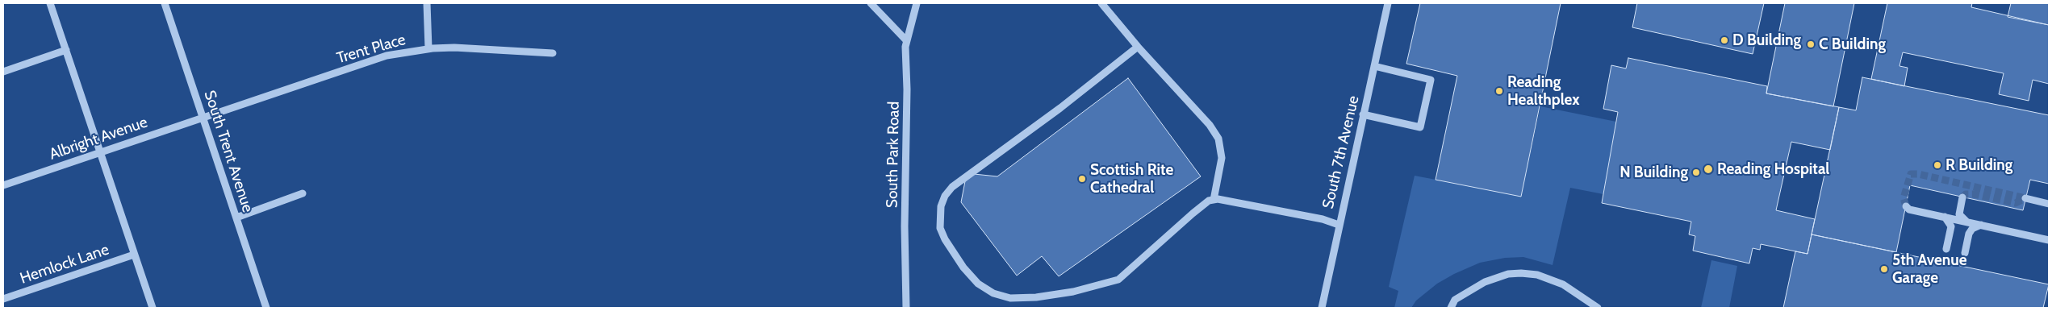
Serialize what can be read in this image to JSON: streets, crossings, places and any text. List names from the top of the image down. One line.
{"streets":{"street":["Trent Place","Albright Avenue","South Trent Avenue","South 7th Avenue","South Park Road","Hemlock Lane"]},"crossings":[["Trent Place","Albright Avenue"],["Trent Place","South Trent Avenue"],["Albright Avenue","South Trent Avenue"]],"places":["D Building","C Building","Reading Healthplex","R Building","Reading Hospital","N Building","Scottish Rite Cathedral","5th Avenue Garage"]}
